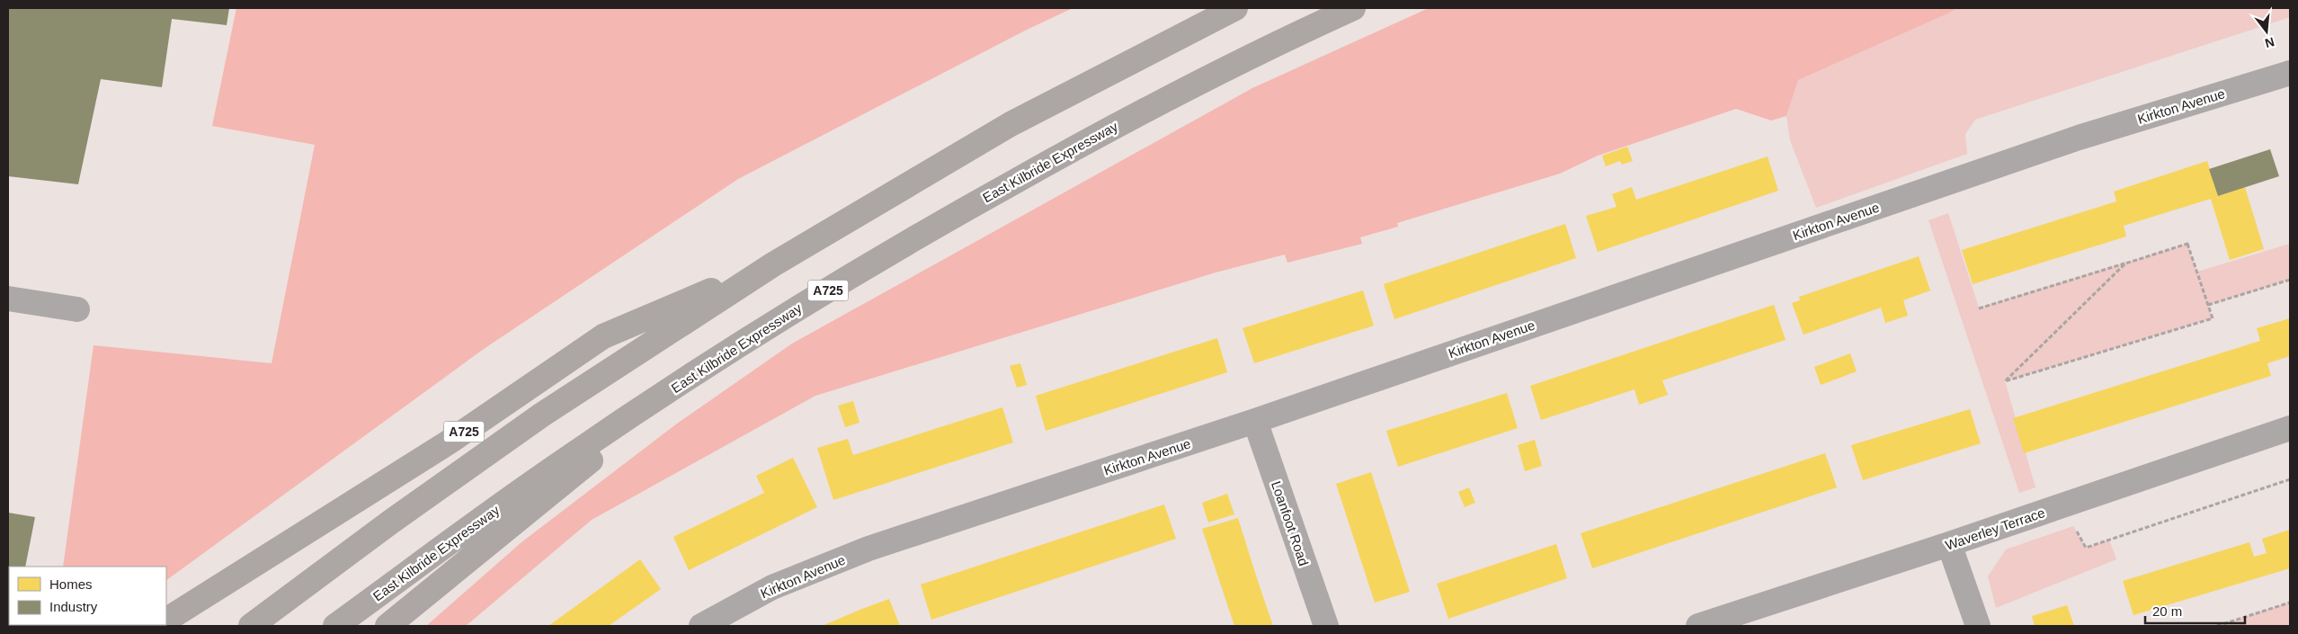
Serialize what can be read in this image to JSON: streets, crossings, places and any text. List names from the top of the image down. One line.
{"streets":{"highway":["East Kilbride Expressway","A725"],"street":["Kirkton Avenue","Loanfoot Road","Waverley Terrace"]},"crossings":[["Kirkton Avenue","Loanfoot Road"],["East Kilbride Expressway","A725"]],"legend":["Homes","Industry"],"scale_bar":"20 m","north":"bottom"}
